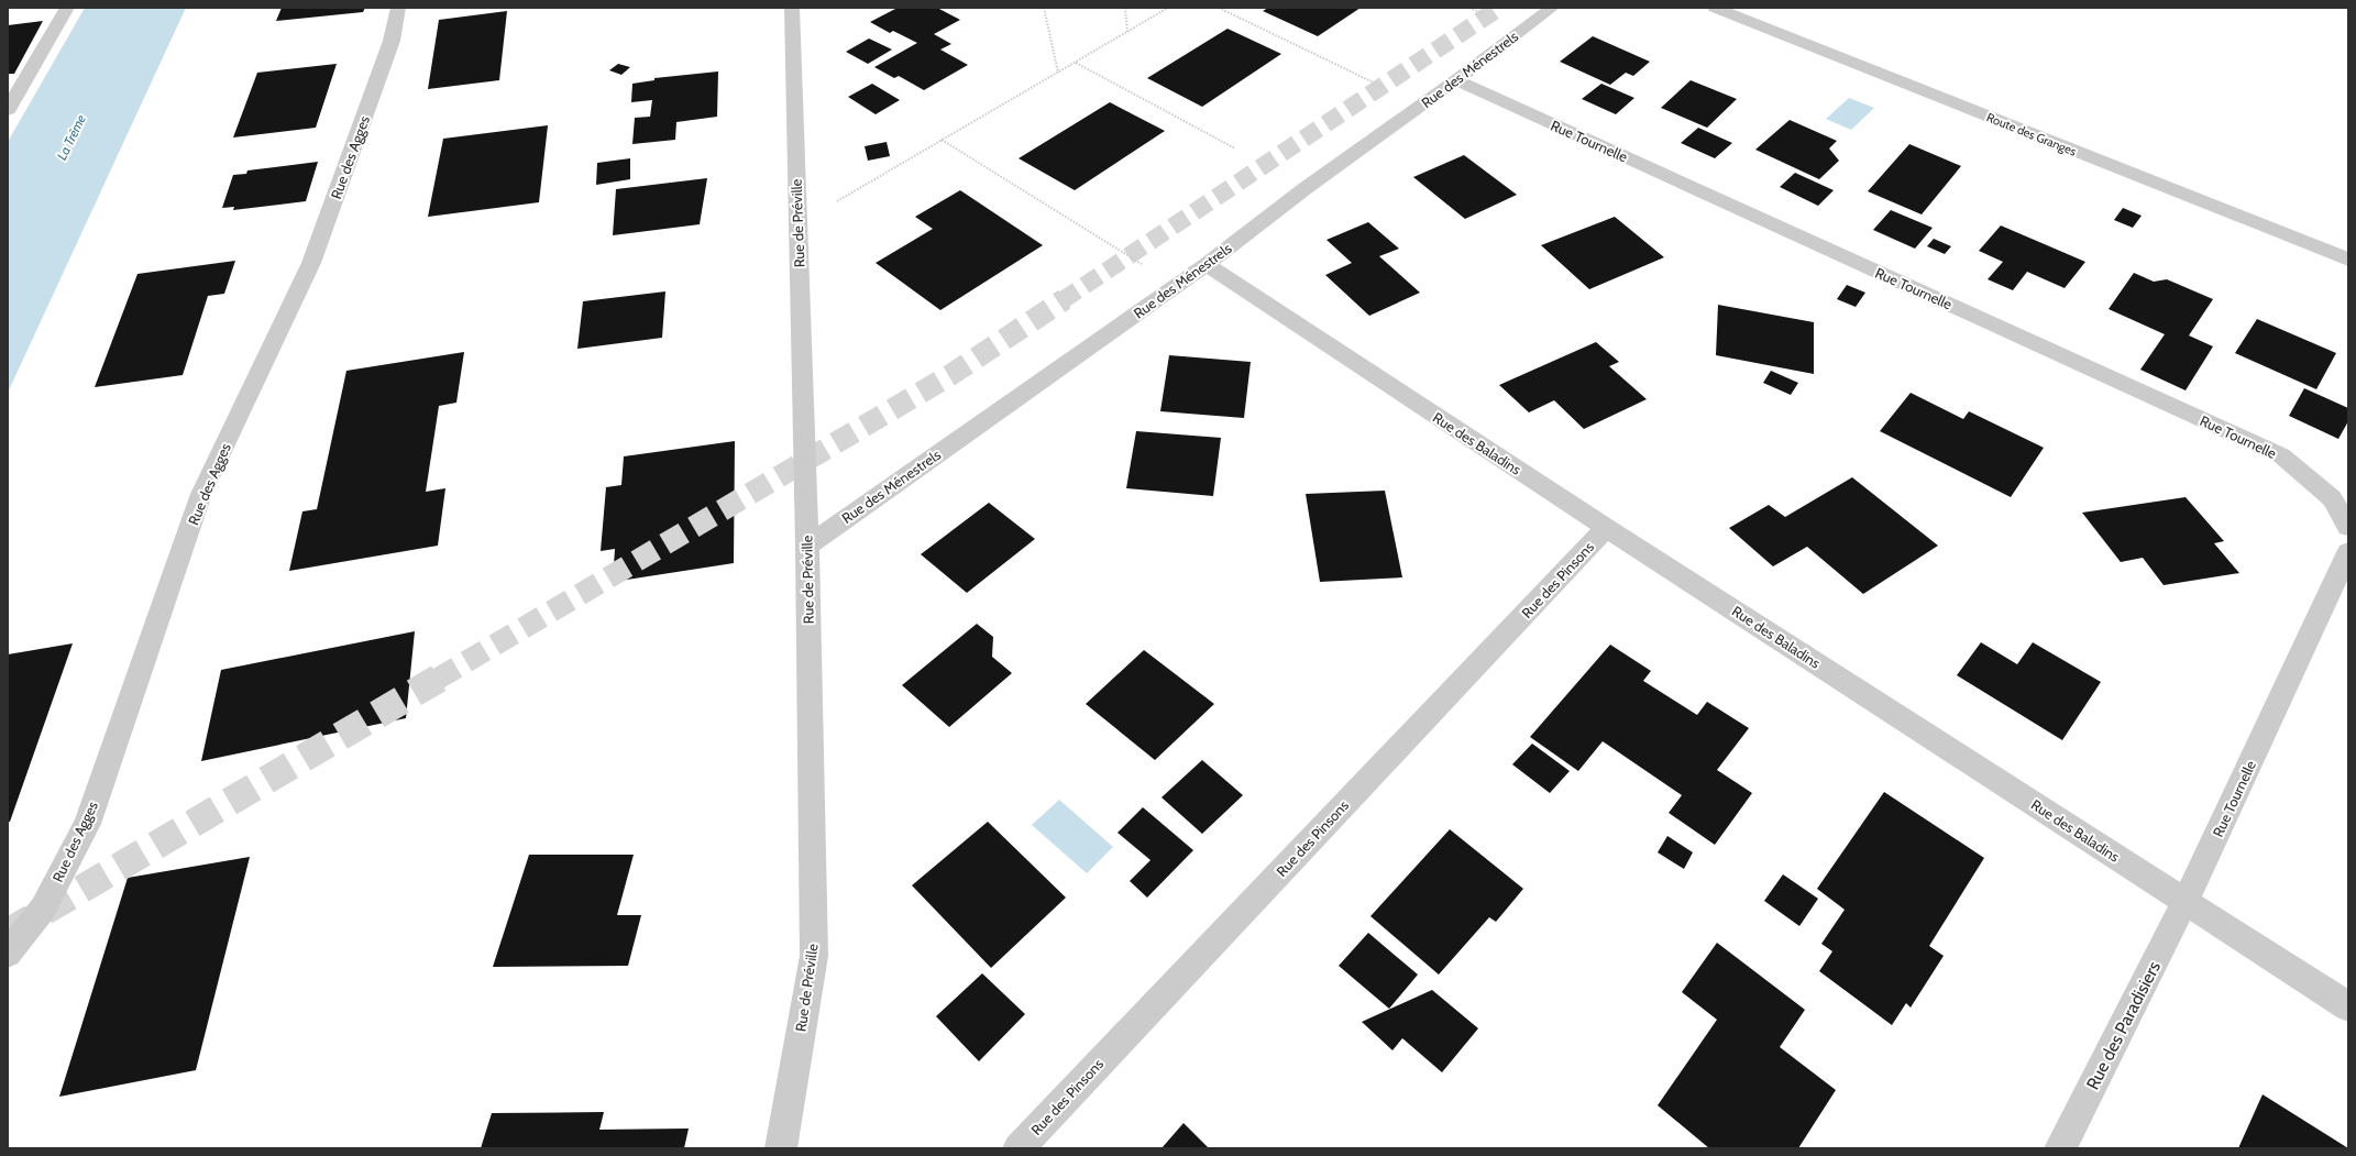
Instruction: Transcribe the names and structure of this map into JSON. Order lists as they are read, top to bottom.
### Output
{
  "streets": {
    "street": [
      "Rue des Ménestrels",
      "Route des Granges",
      "Rue Tournelle",
      "Rue des Agges",
      "Rue de Préville",
      "Rue des Baladins",
      "Rue des Pinsons",
      "Rue des Paradisiers"
    ]
  },
  "crossings": [
    ["Rue des Ménestrels", "Rue Tournelle"],
    ["Rue des Ménestrels", "Rue de Préville"],
    ["Rue des Ménestrels", "Rue des Baladins"],
    ["Rue Tournelle", "Rue des Baladins"],
    ["Rue Tournelle", "Rue des Paradisiers"],
    ["Rue des Baladins", "Rue des Pinsons"],
    ["Rue des Baladins", "Rue des Paradisiers"]
  ],
  "water": ["La Trême"]
}
